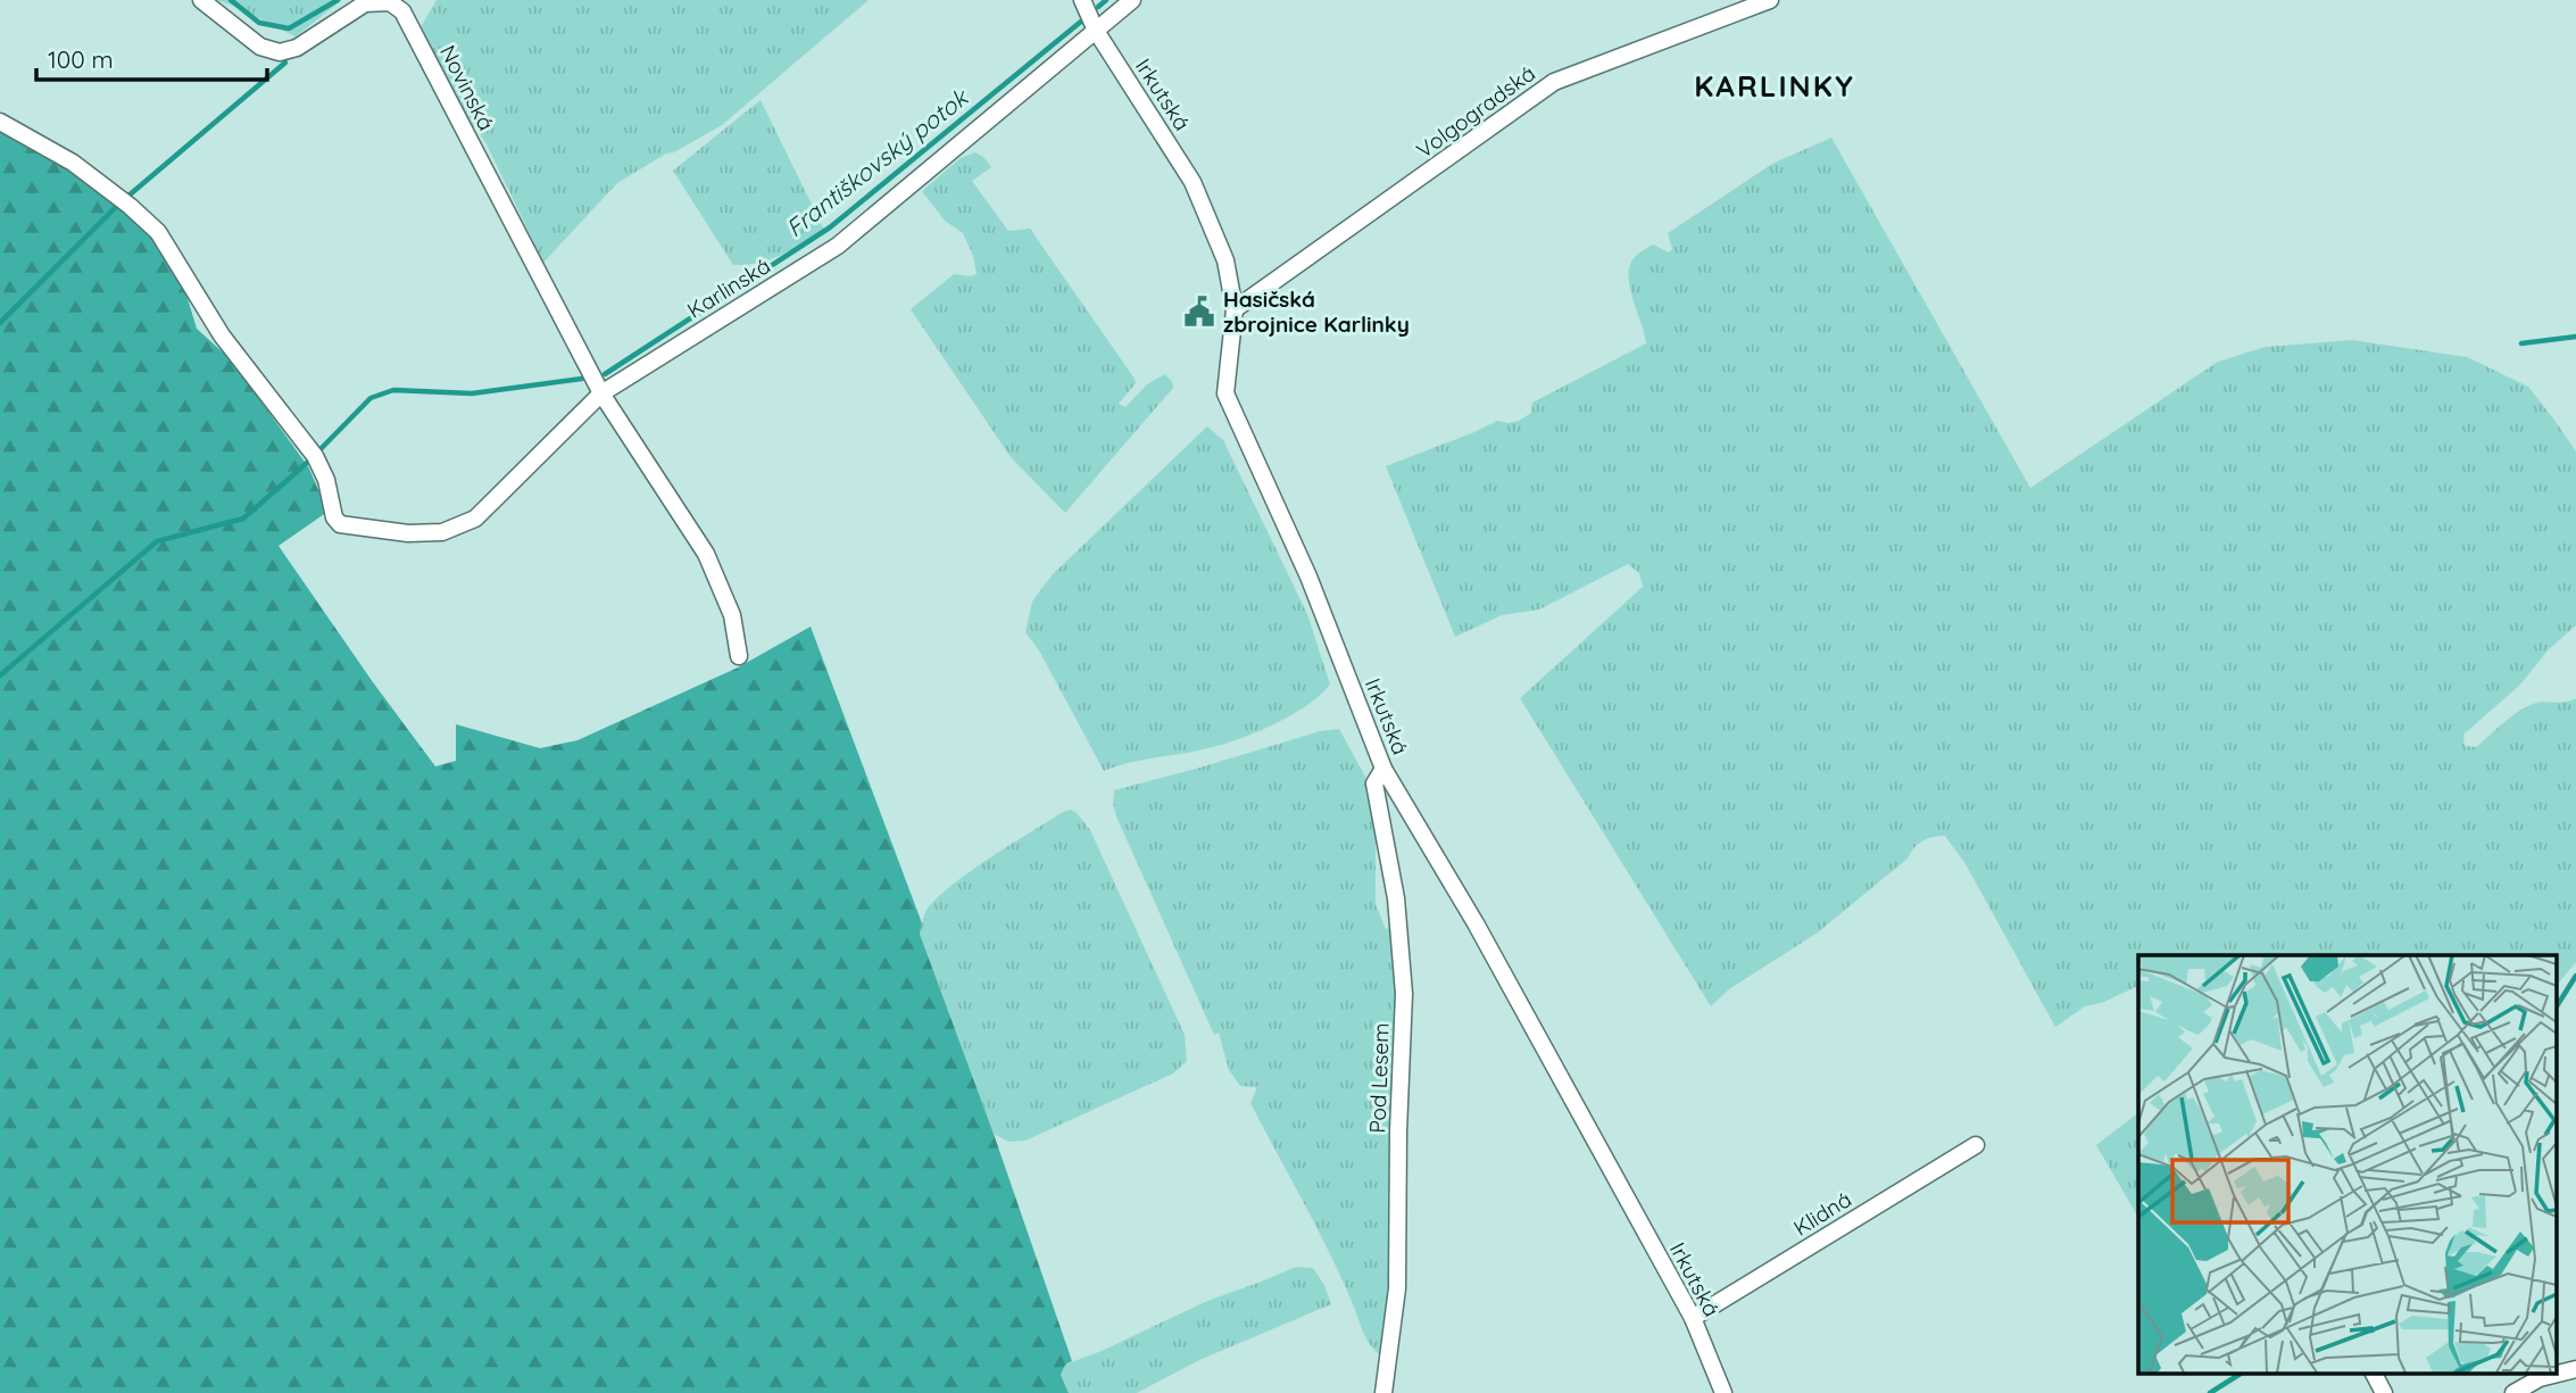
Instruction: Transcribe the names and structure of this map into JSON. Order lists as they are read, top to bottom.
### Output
{
  "streets": {
    "street": [
      "Novinská",
      "Irkutská",
      "Volgogradská",
      "Karlinská",
      "Pod Lesem",
      "Klidná"
    ]
  },
  "crossings": [
    ["Novinská", "Karlinská"],
    ["Irkutská", "Volgogradská"],
    ["Irkutská", "Karlinská"],
    ["Irkutská", "Pod Lesem"],
    ["Irkutská", "Klidná"]
  ],
  "districts": ["KARLINKY"],
  "water": ["Františkovský potok"],
  "places": {
    "public building": ["Hasičská zbrojnice Karlinky"]
  },
  "scale_bar": "100 m"
}
